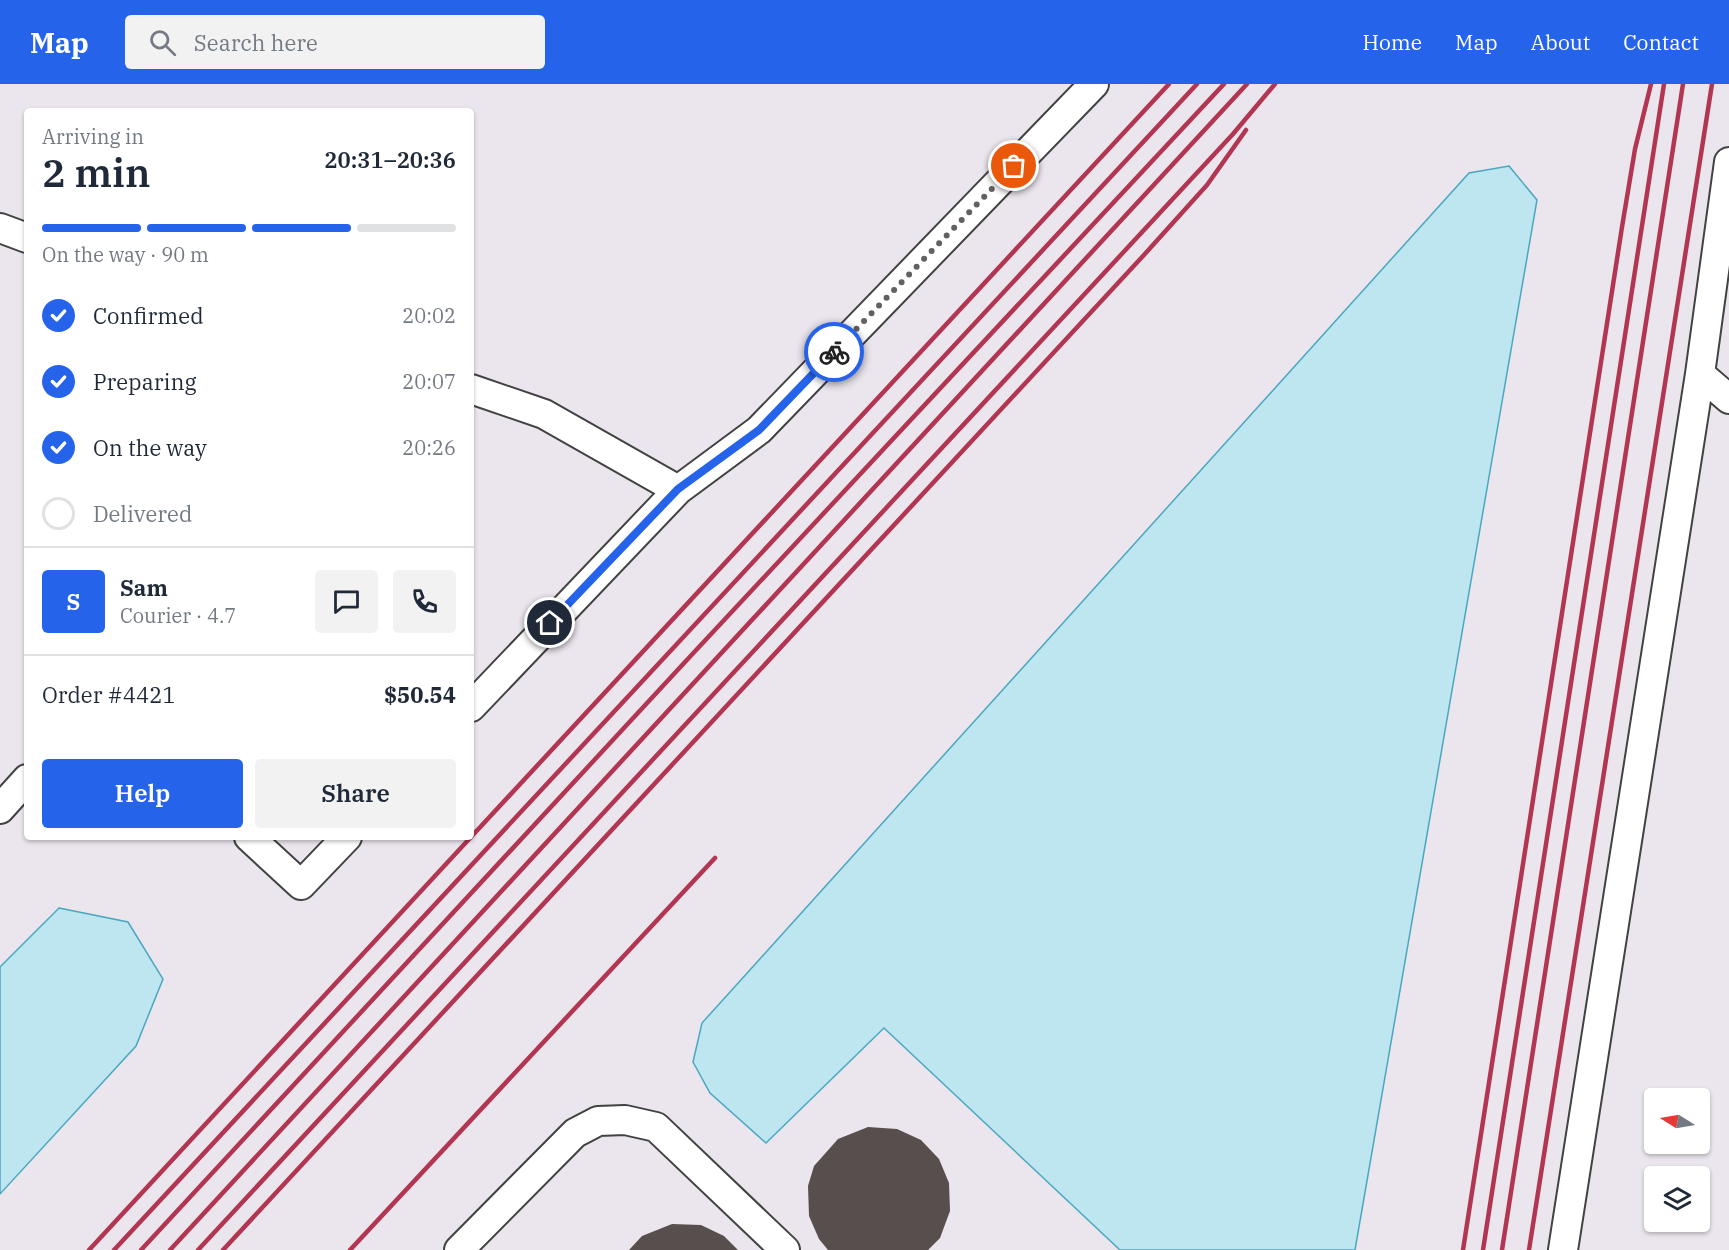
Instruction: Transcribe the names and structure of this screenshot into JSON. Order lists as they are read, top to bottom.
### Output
{
  "north": "left",
  "page": {
    "header": "Map",
    "search": "Search here",
    "nav": [
      "Home",
      "Map",
      "About",
      "Contact"
    ],
    "heading": ["2 min", "Arriving in", "20:31–20:36"],
    "panel": [
      "Sam",
      "Courier · 4.7",
      "Order #4421",
      "$50.54"
    ],
    "bar": "On the way · 90 m",
    "list": [
      ["Confirmed", "20:02"],
      ["Preparing", "20:07"],
      ["On the way", "20:26"],
      "Delivered"
    ],
    "round": "S",
    "buttons": ["Help", "Share"]
  }
}
